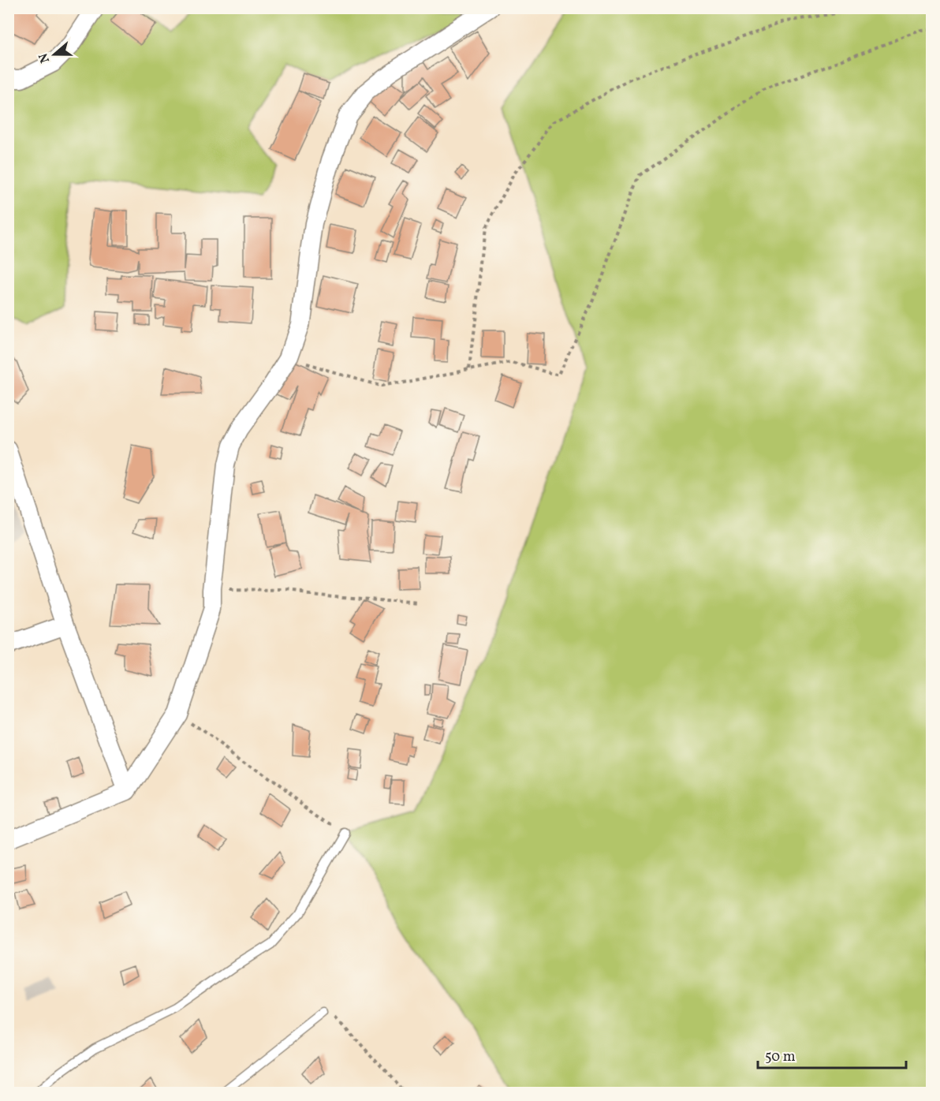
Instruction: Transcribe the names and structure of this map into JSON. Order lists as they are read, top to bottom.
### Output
{
  "scale_bar": "50 m",
  "north": "left"
}
